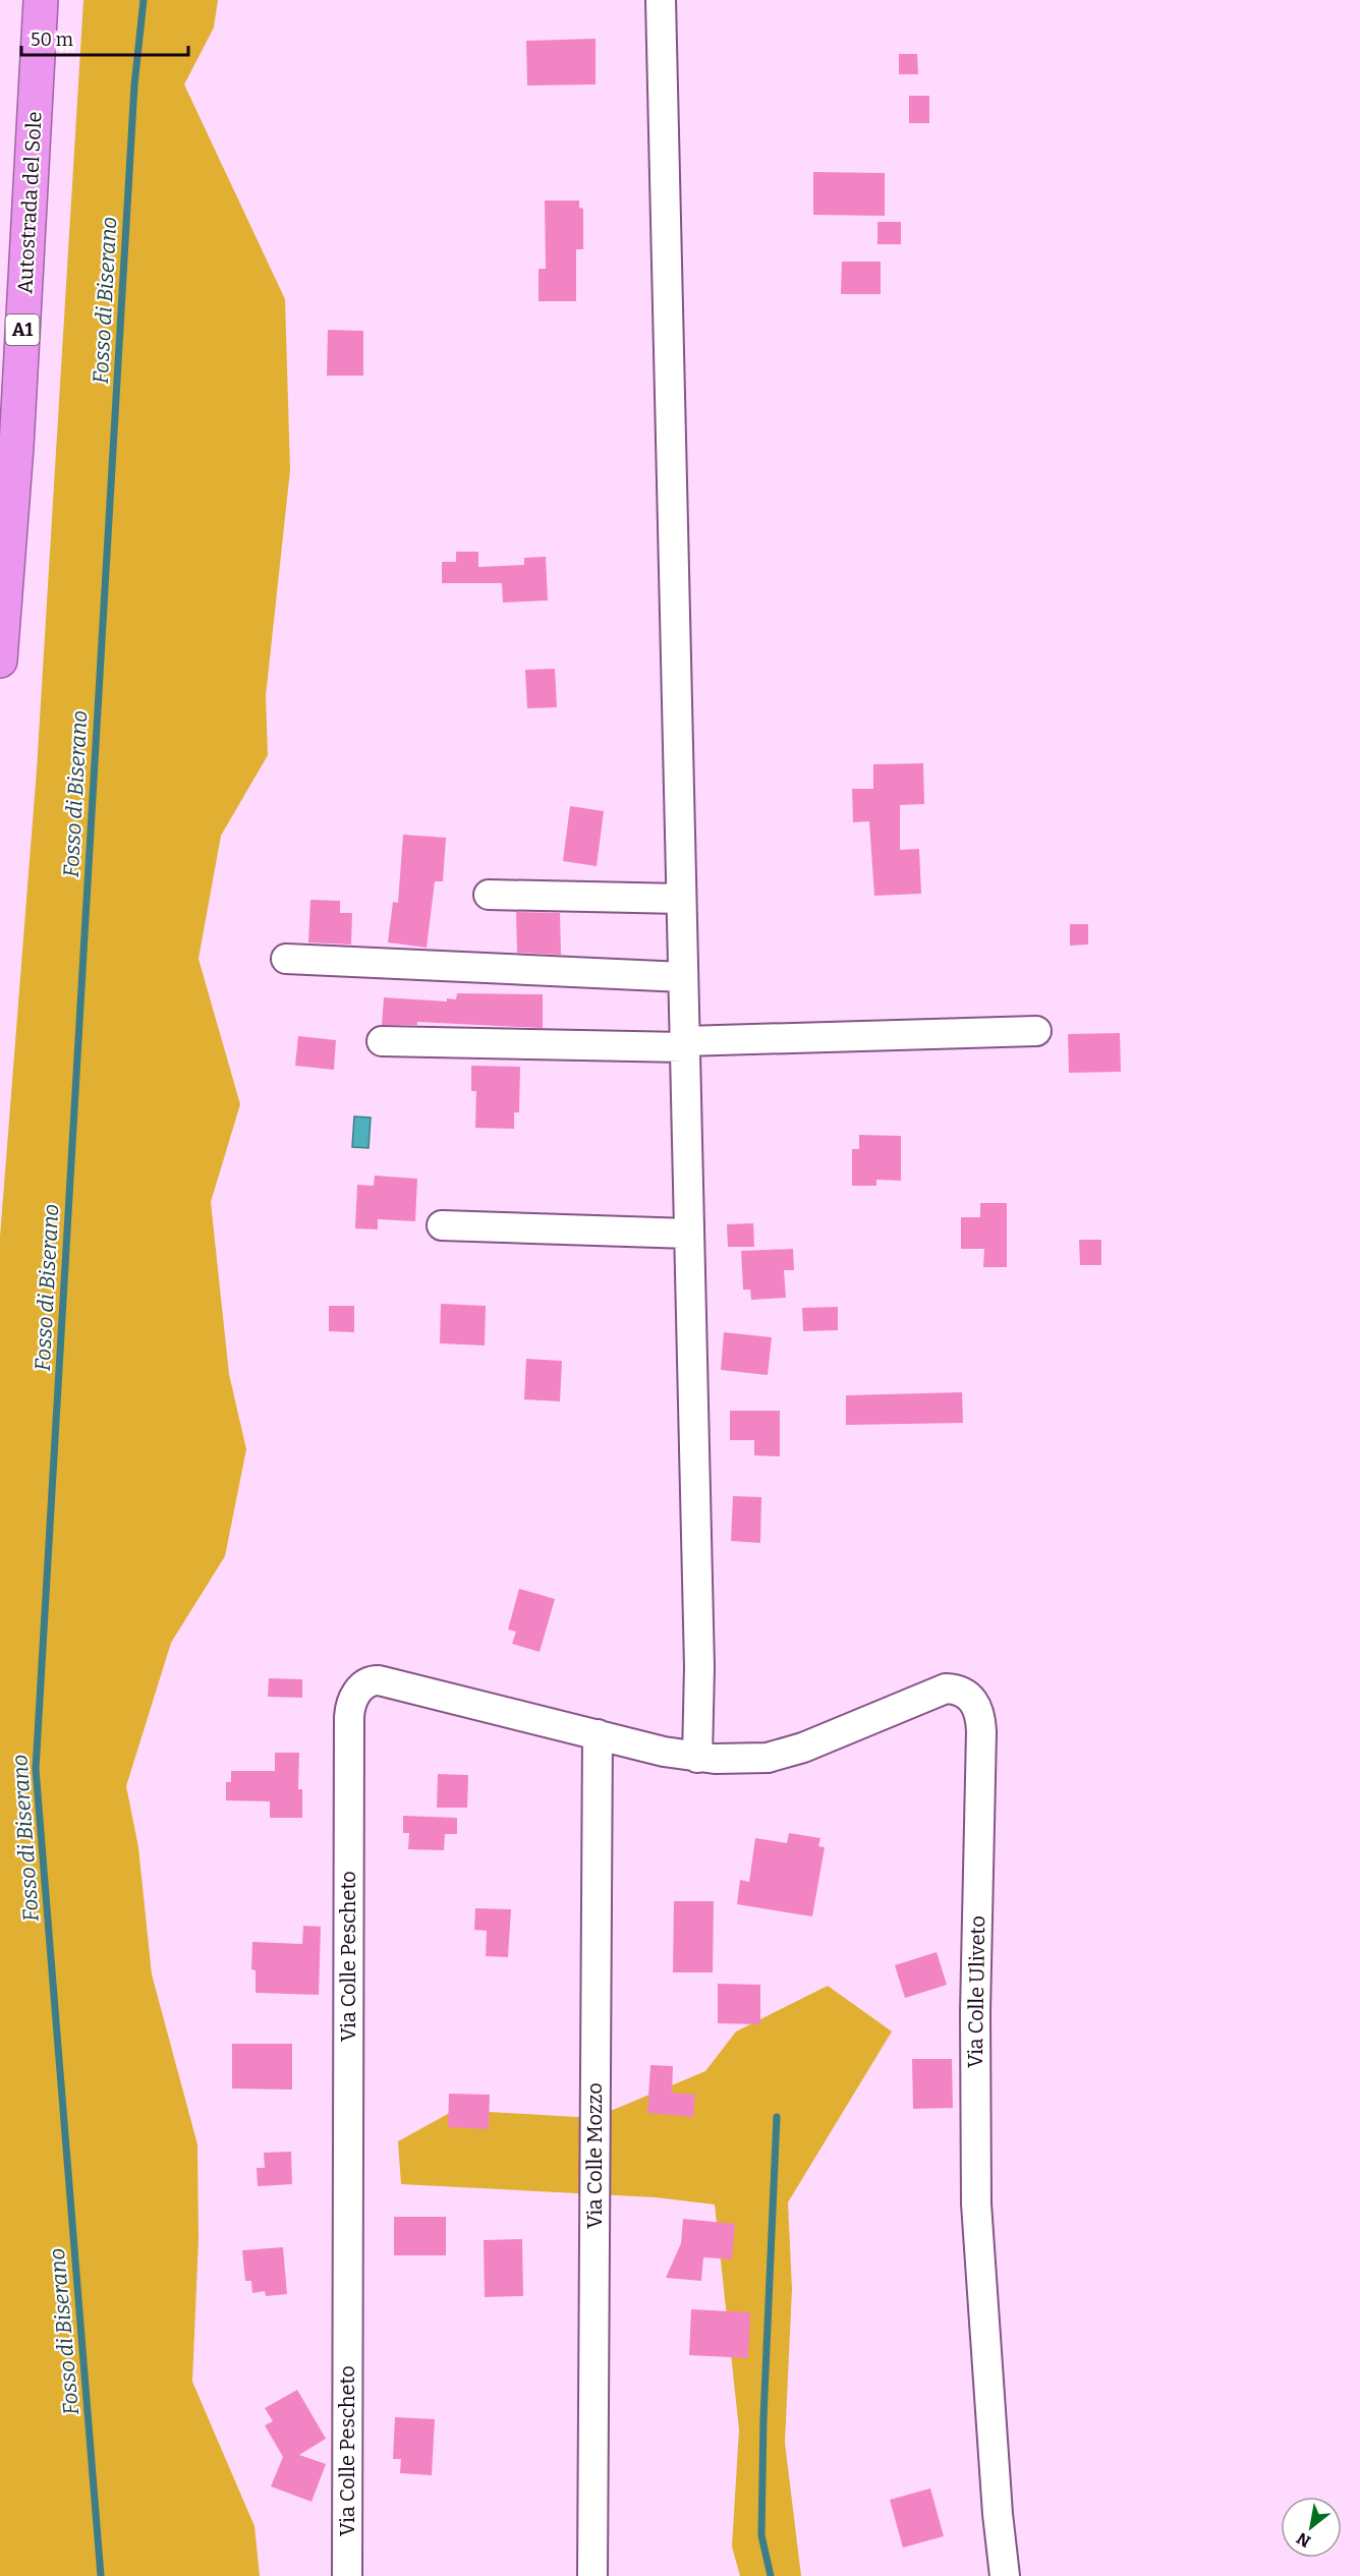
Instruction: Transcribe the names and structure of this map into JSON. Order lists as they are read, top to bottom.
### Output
{
  "streets": {
    "highway": ["Autostrada del Sole", "A1"],
    "street": ["Via Colle Pescheto", "Via Colle Uliveto", "Via Colle Mozzo"]
  },
  "crossings": [
    ["Via Colle Pescheto", "Via Colle Uliveto"],
    ["Via Colle Pescheto", "Via Colle Mozzo"]
  ],
  "water": ["Fosso di Biserano"],
  "scale_bar": "50 m",
  "north": "bottom left"
}
